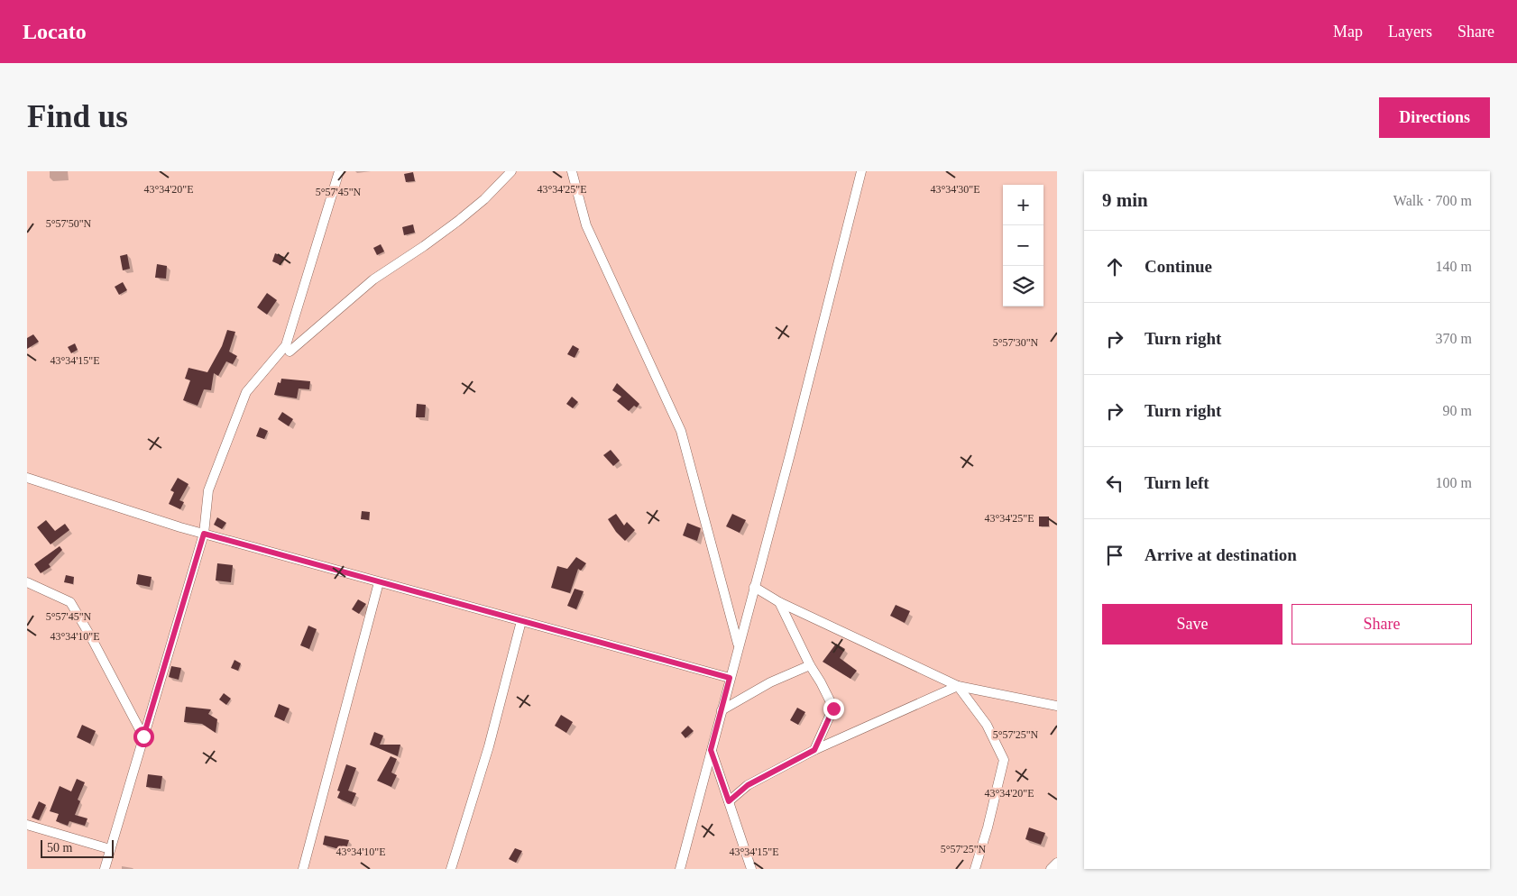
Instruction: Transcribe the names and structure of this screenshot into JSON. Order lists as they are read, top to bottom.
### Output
{
  "scale_bar": "50 m",
  "page": {
    "header": "Locato",
    "nav": ["Map", "Layers", "Share"],
    "buttons": [
      "Directions",
      ["Save", "Share"]
    ],
    "title": "Find us",
    "heading": ["9 min", "Walk · 700 m"],
    "map_buttons": ["+", "−"],
    "list": [
      ["Continue", "140 m"],
      ["Turn right", "370 m"],
      ["Turn right", "90 m"],
      ["Turn left", "100 m"],
      "Arrive at destination"
    ],
    "scale": "50 m"
  },
  "coordinates": [
    "43°34'20\"E",
    "43°34'30\"E",
    "43°34'25\"E",
    "5°57'45\"N",
    "5°57'50\"N",
    "5°57'30\"N",
    "43°34'15\"E",
    "43°34'10\"E",
    "5°57'25\"N"
  ]
}
